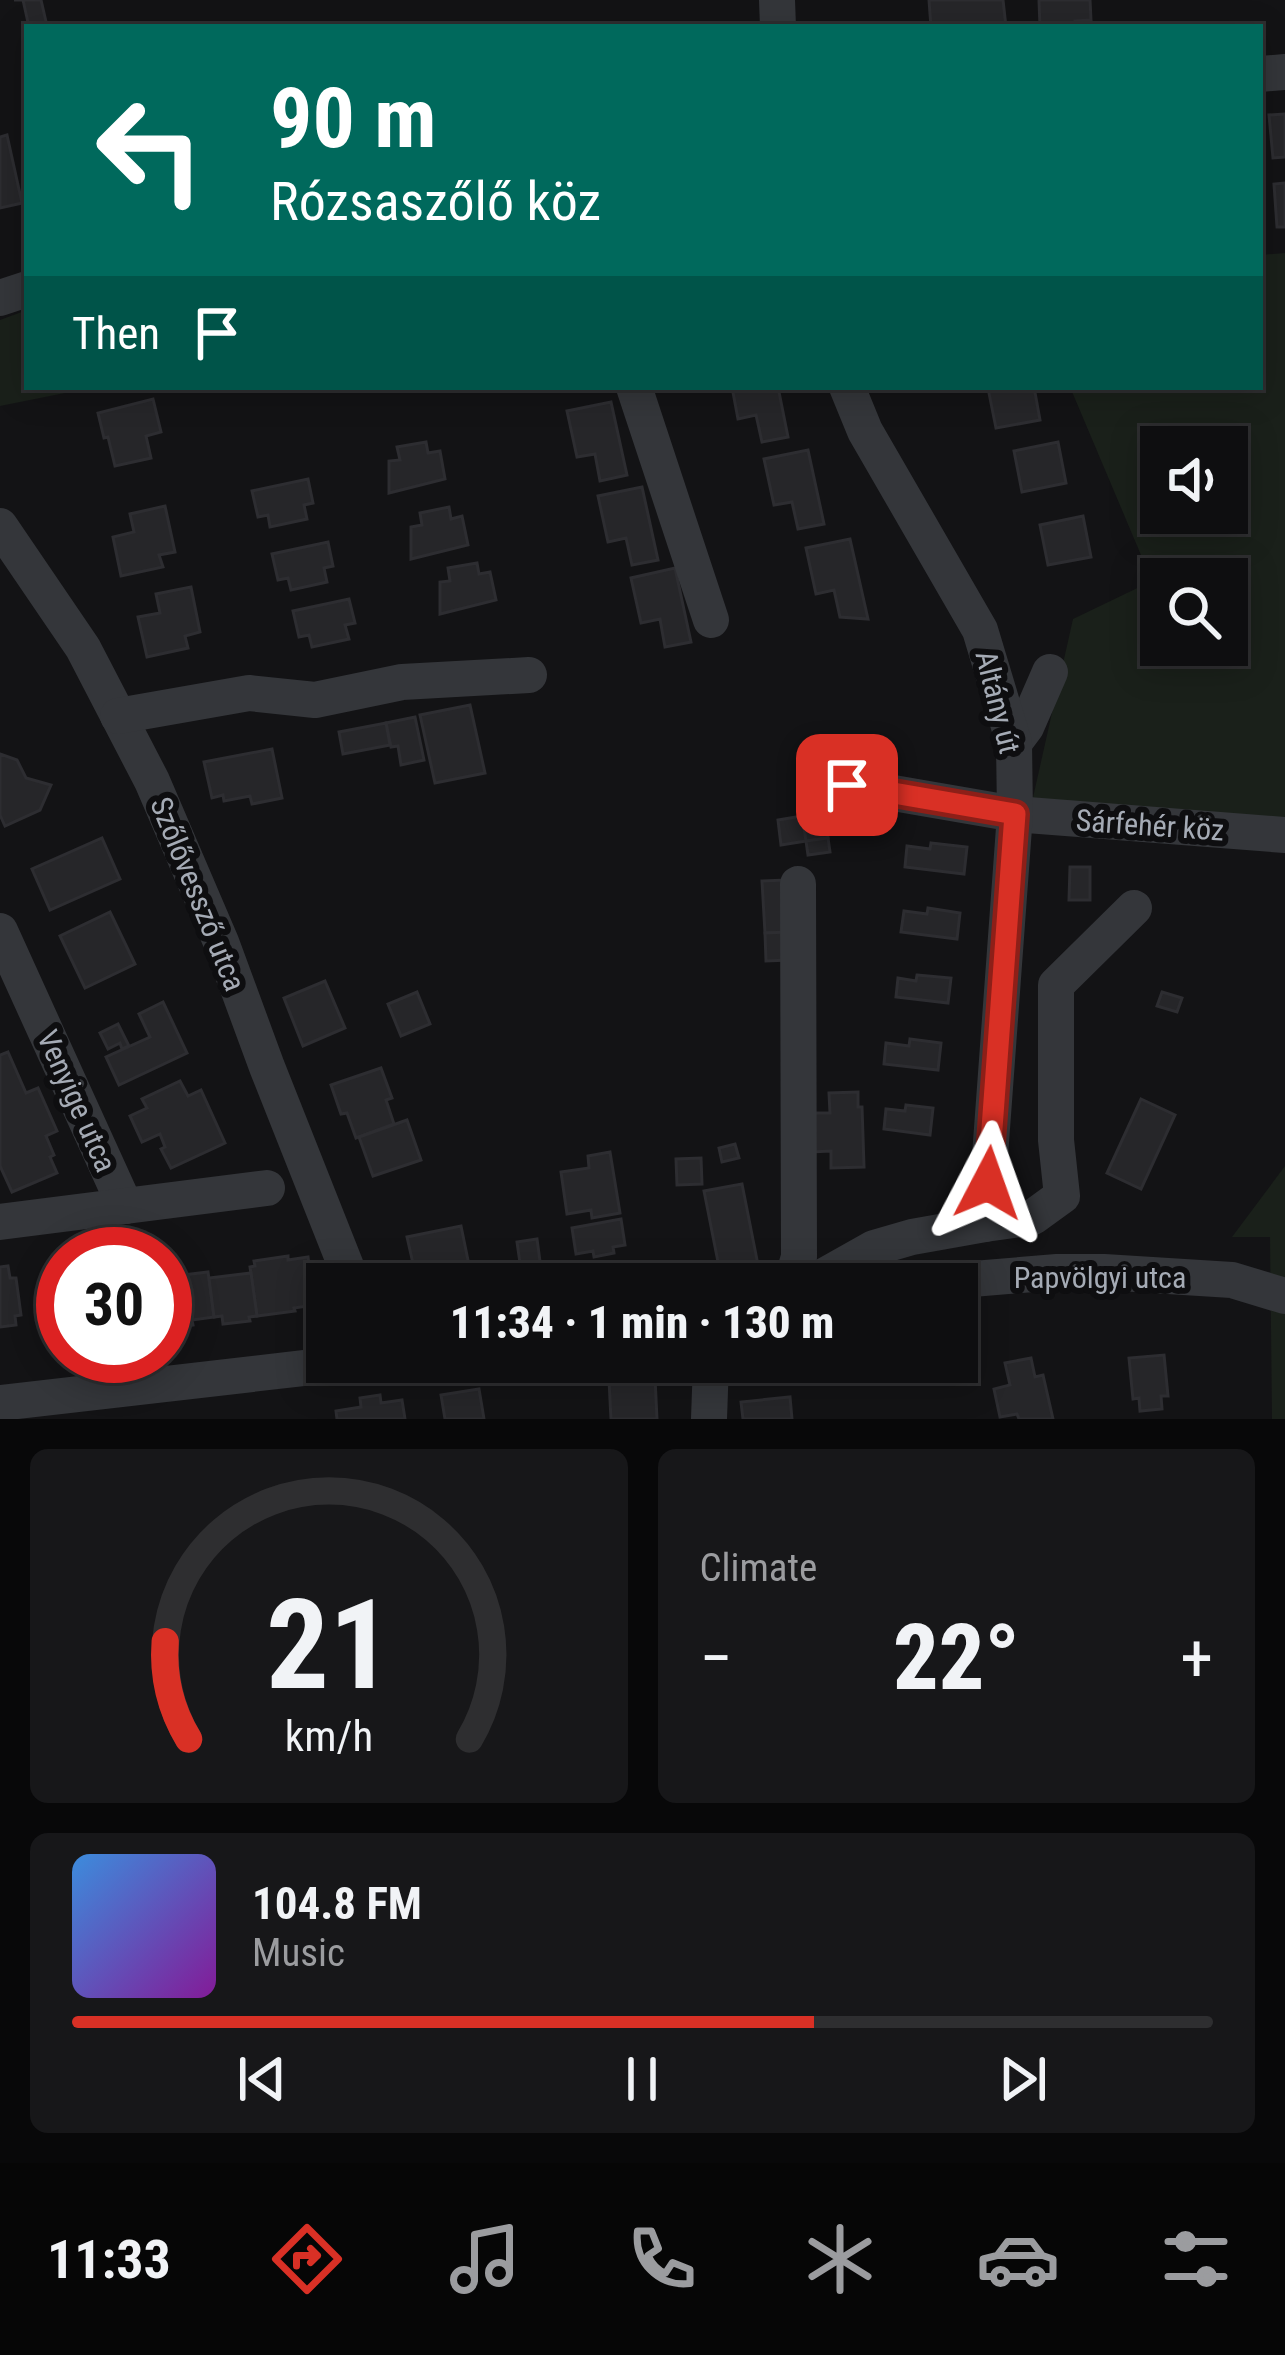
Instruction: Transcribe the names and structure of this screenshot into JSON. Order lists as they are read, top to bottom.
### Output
{
  "streets": {
    "street": [
      "Altány út",
      "Sárfehér köz",
      "Szőlővessző utca",
      "Venyige utca",
      "Papvölgyi utca"
    ]
  },
  "crossings": [
    ["Altány út", "Sárfehér köz"]
  ],
  "page": {
    "turn": ["90 m", "Rózsaszőlő köz"],
    "then": "Then",
    "limit": "30",
    "trip": "11:34 · 1 min · 130 m",
    "tile": "Climate",
    "heat": ["−", "22°", "+"],
    "song": ["104.8 FM", "Music"],
    "tabs": "11:33",
    "gauge": ["21", "km/h"]
  }
}
